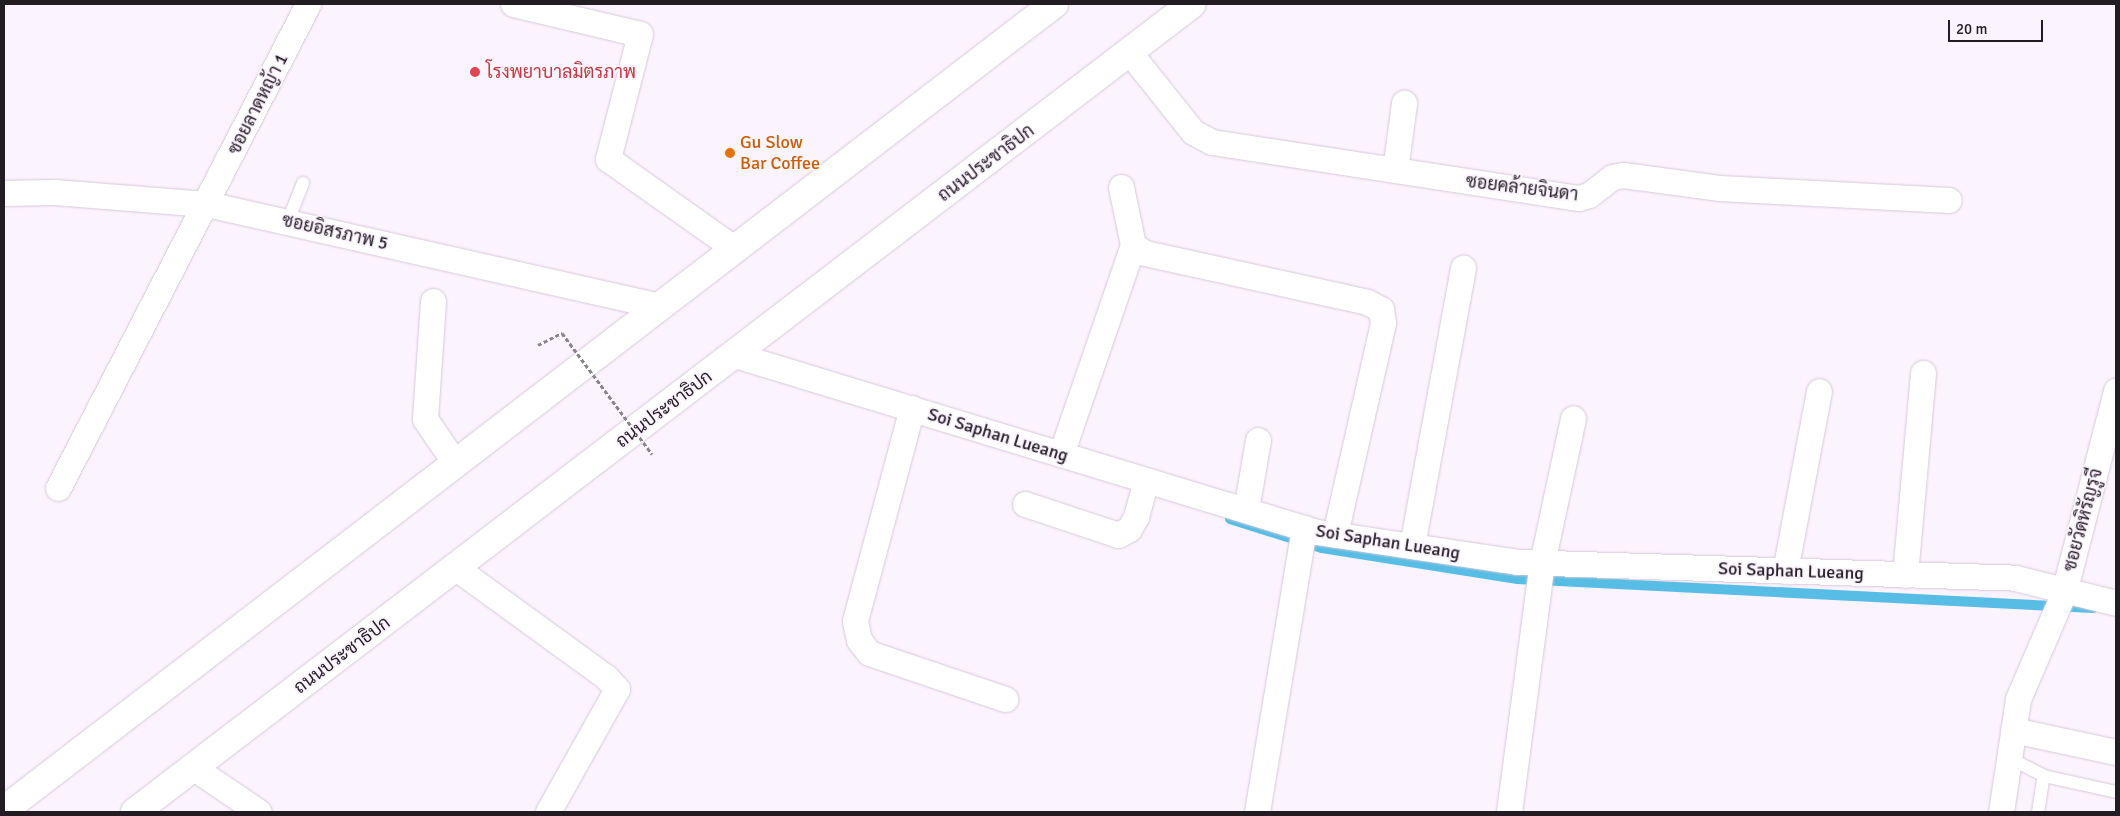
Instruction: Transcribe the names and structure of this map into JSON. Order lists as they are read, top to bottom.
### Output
{
  "streets": {
    "main road": ["ถนนประชาธิปก"],
    "street": [
      "ซอยลาดหญ้า 1",
      "ซอยคล้ายจินดา",
      "ซอยอิสรภาพ 5",
      "Soi Saphan Lueang",
      "ซอยวัดหิรัญรูจี"
    ]
  },
  "crossings": [
    ["ซอยลาดหญ้า 1", "ซอยอิสรภาพ 5"],
    ["ถนนประชาธิปก", "ซอยคล้ายจินดา"],
    ["ถนนประชาธิปก", "Soi Saphan Lueang"],
    ["Soi Saphan Lueang", "ซอยวัดหิรัญรูจี"]
  ],
  "places": ["โรงพยาบาลมิตรภาพ", "Gu Slow Bar Coffee"],
  "scale_bar": "20 m"
}
